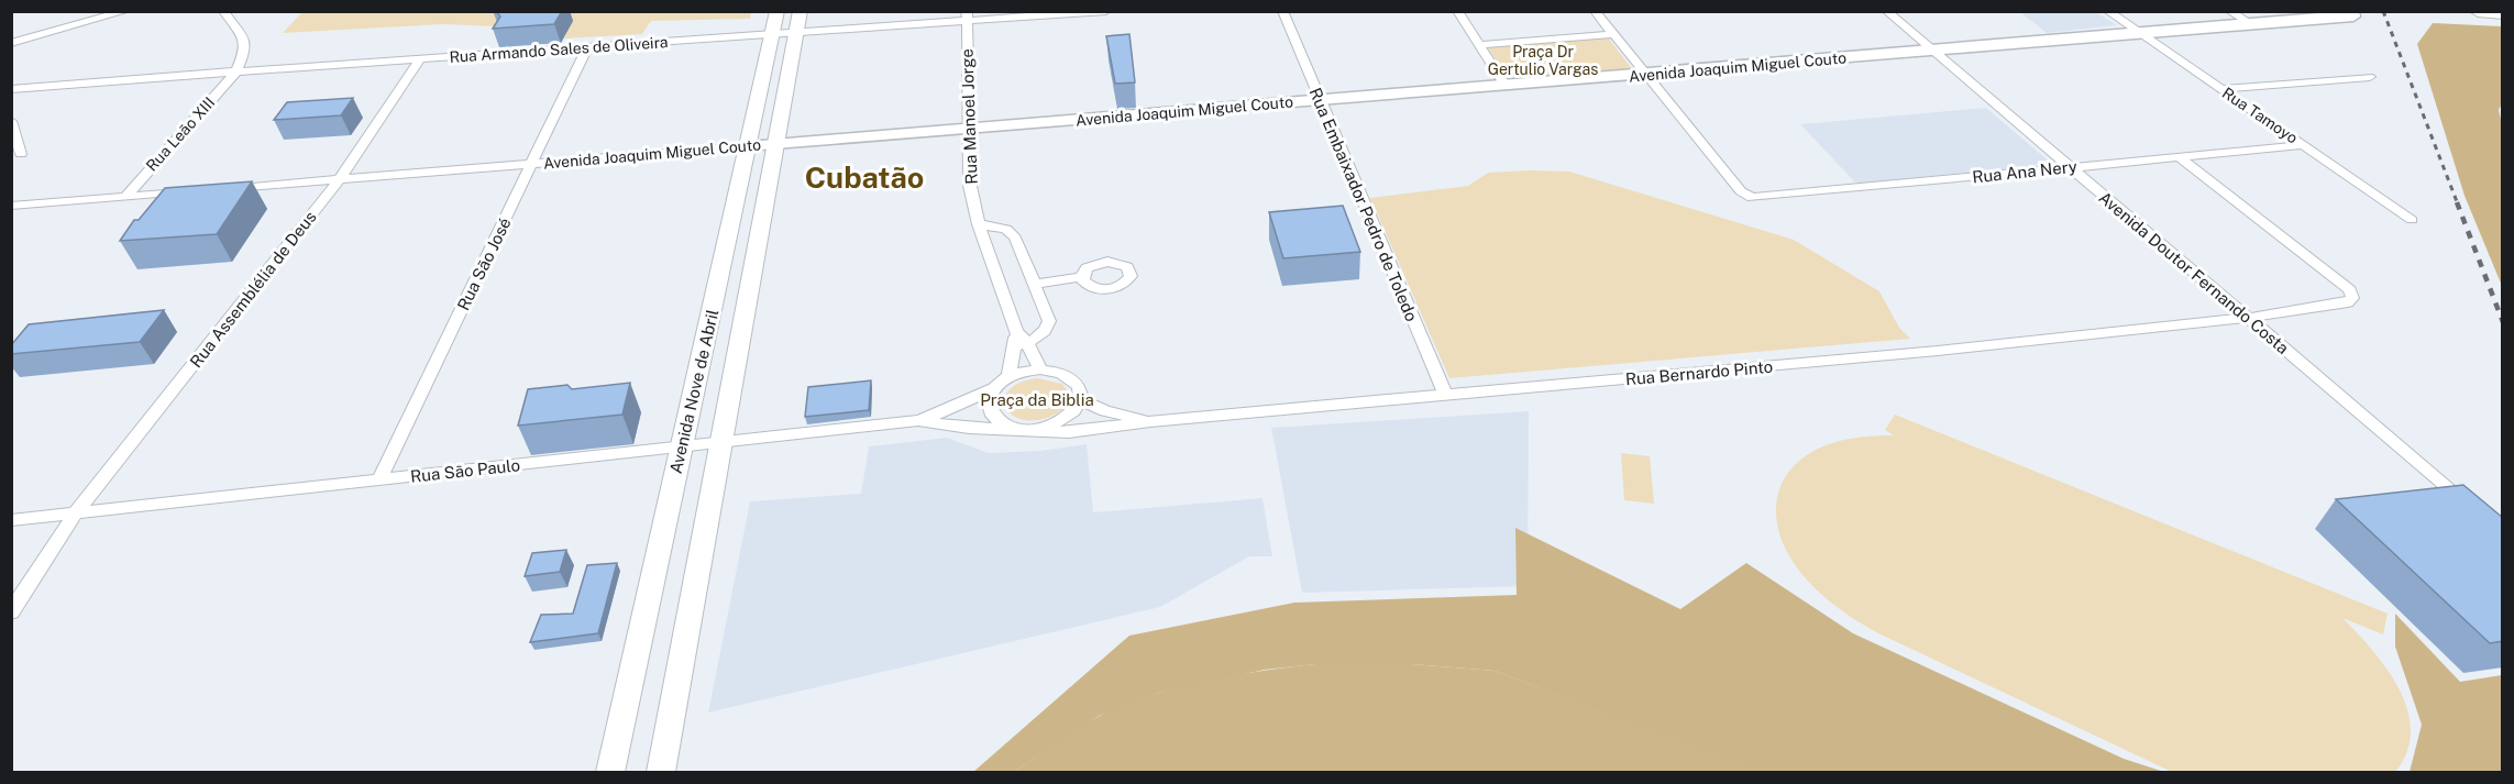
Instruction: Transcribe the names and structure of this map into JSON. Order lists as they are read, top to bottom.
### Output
{
  "streets": {
    "main road": ["Avenida Nove de Abril"],
    "street": [
      "Rua Armando Sales de Oliveira",
      "Avenida Joaquim Miguel Couto",
      "Rua Tamoyo",
      "Rua Manoel Jorge",
      "Rua Leão XIII",
      "Rua Ana Nery",
      "Rua Embaixador Pedro de Toledo",
      "Rua São José",
      "Avenida Doutor Fernando Costa",
      "Rua Assemblélia de Deus",
      "Rua Bernardo Pinto",
      "Rua São Paulo"
    ]
  },
  "crossings": [
    ["Rua Armando Sales de Oliveira", "Rua Manoel Jorge"],
    ["Rua Armando Sales de Oliveira", "Rua Leão XIII"],
    ["Rua Armando Sales de Oliveira", "Rua São José"],
    ["Rua Armando Sales de Oliveira", "Rua Assemblélia de Deus"],
    ["Rua Armando Sales de Oliveira", "Avenida Nove de Abril"],
    ["Avenida Joaquim Miguel Couto", "Rua Tamoyo"],
    ["Avenida Joaquim Miguel Couto", "Rua Manoel Jorge"],
    ["Avenida Joaquim Miguel Couto", "Rua Ana Nery"],
    ["Avenida Joaquim Miguel Couto", "Rua Embaixador Pedro de Toledo"],
    ["Avenida Joaquim Miguel Couto", "Rua São José"],
    ["Avenida Joaquim Miguel Couto", "Avenida Doutor Fernando Costa"],
    ["Avenida Joaquim Miguel Couto", "Rua Assemblélia de Deus"],
    ["Avenida Joaquim Miguel Couto", "Avenida Nove de Abril"],
    ["Rua Tamoyo", "Rua Ana Nery"],
    ["Rua Manoel Jorge", "Rua Bernardo Pinto"],
    ["Rua Manoel Jorge", "Rua São Paulo"],
    ["Rua Ana Nery", "Avenida Doutor Fernando Costa"],
    ["Rua Ana Nery", "Rua Bernardo Pinto"],
    ["Rua Embaixador Pedro de Toledo", "Rua Bernardo Pinto"],
    ["Rua São José", "Rua São Paulo"],
    ["Avenida Doutor Fernando Costa", "Rua Bernardo Pinto"],
    ["Rua Assemblélia de Deus", "Rua São Paulo"],
    ["Rua Bernardo Pinto", "Rua São Paulo"],
    ["Avenida Nove de Abril", "Rua São Paulo"]
  ],
  "districts": ["Cubatão"],
  "parks": ["Praça Dr Gertulio Vargas", "Praça da Biblia"]
}
